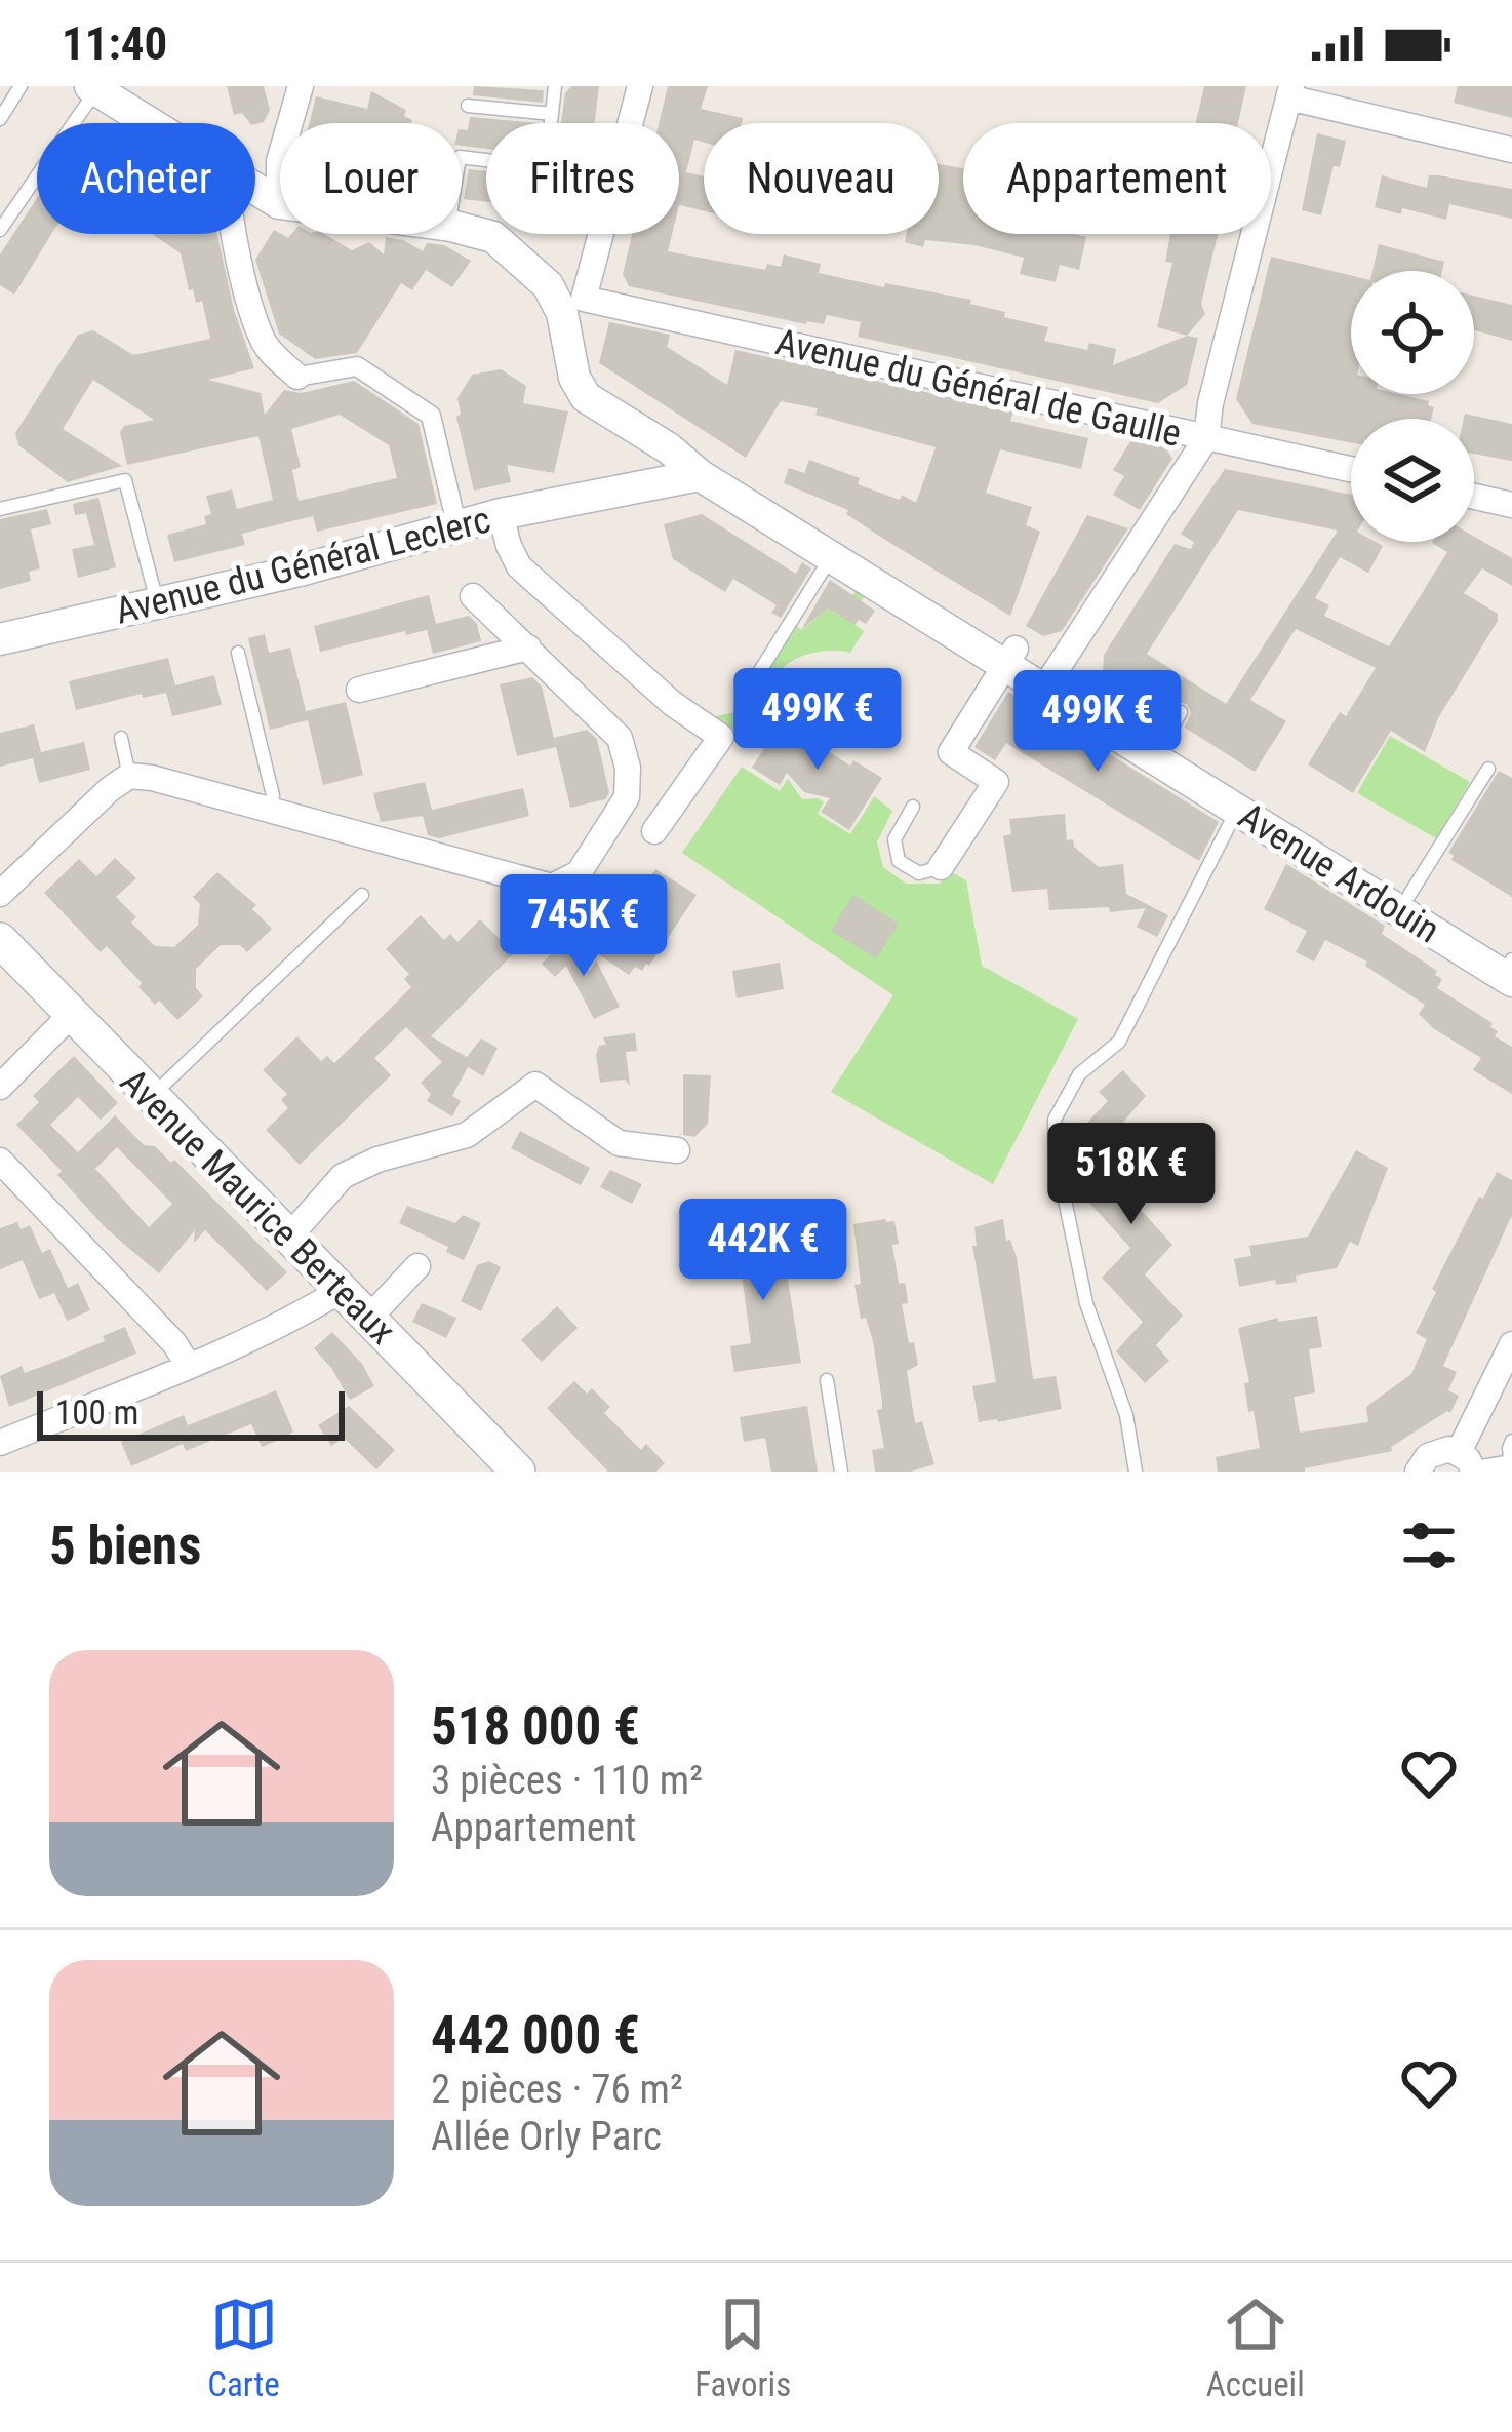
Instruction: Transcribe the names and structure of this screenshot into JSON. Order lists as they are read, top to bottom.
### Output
{
  "streets": {
    "main road": ["Avenue Maurice Berteaux"],
    "street": ["Avenue du Général de Gaulle", "Avenue du Général Leclerc", "Avenue Ardouin"]
  },
  "crossings": [
    ["Avenue du Général de Gaulle", "Avenue Ardouin"],
    ["Avenue du Général Leclerc", "Avenue Ardouin"]
  ],
  "scale_bar": "100 m",
  "page": {
    "status": "11:40",
    "chip": [
      "Acheter",
      "Louer",
      "Filtres",
      "Nouveau",
      "Appartement"
    ],
    "price": [
      "499K €",
      "499K €",
      "745K €",
      "518K €",
      "442K €"
    ],
    "scale": "100 m",
    "heading": "5 biens",
    "list": [
      {
        "name": "518 000 €",
        "note": "3 pièces · 110 m² · Appartement"
      },
      {
        "name": "442 000 €",
        "note": "2 pièces · 76 m² · Allée Orly Parc"
      }
    ],
    "tabs": ["Carte", "Favoris", "Accueil"]
  }
}
